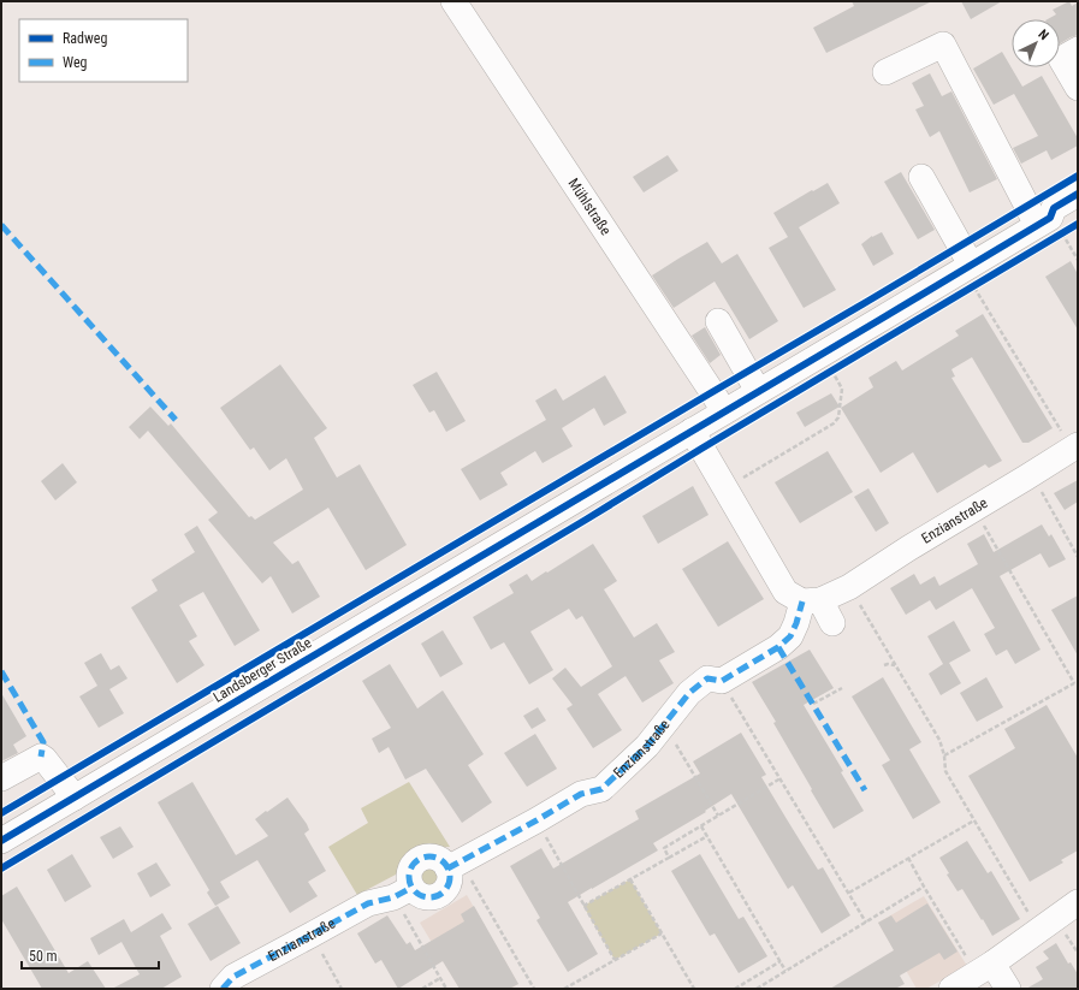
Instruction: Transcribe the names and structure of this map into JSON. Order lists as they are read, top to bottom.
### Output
{
  "streets": {
    "street": ["Mühlstraße", "Enzianstraße", "Landsberger Straße"]
  },
  "crossings": [
    ["Mühlstraße", "Landsberger Straße"]
  ],
  "legend": ["Radweg", "Weg"],
  "scale_bar": "50 m",
  "north": "top right"
}
